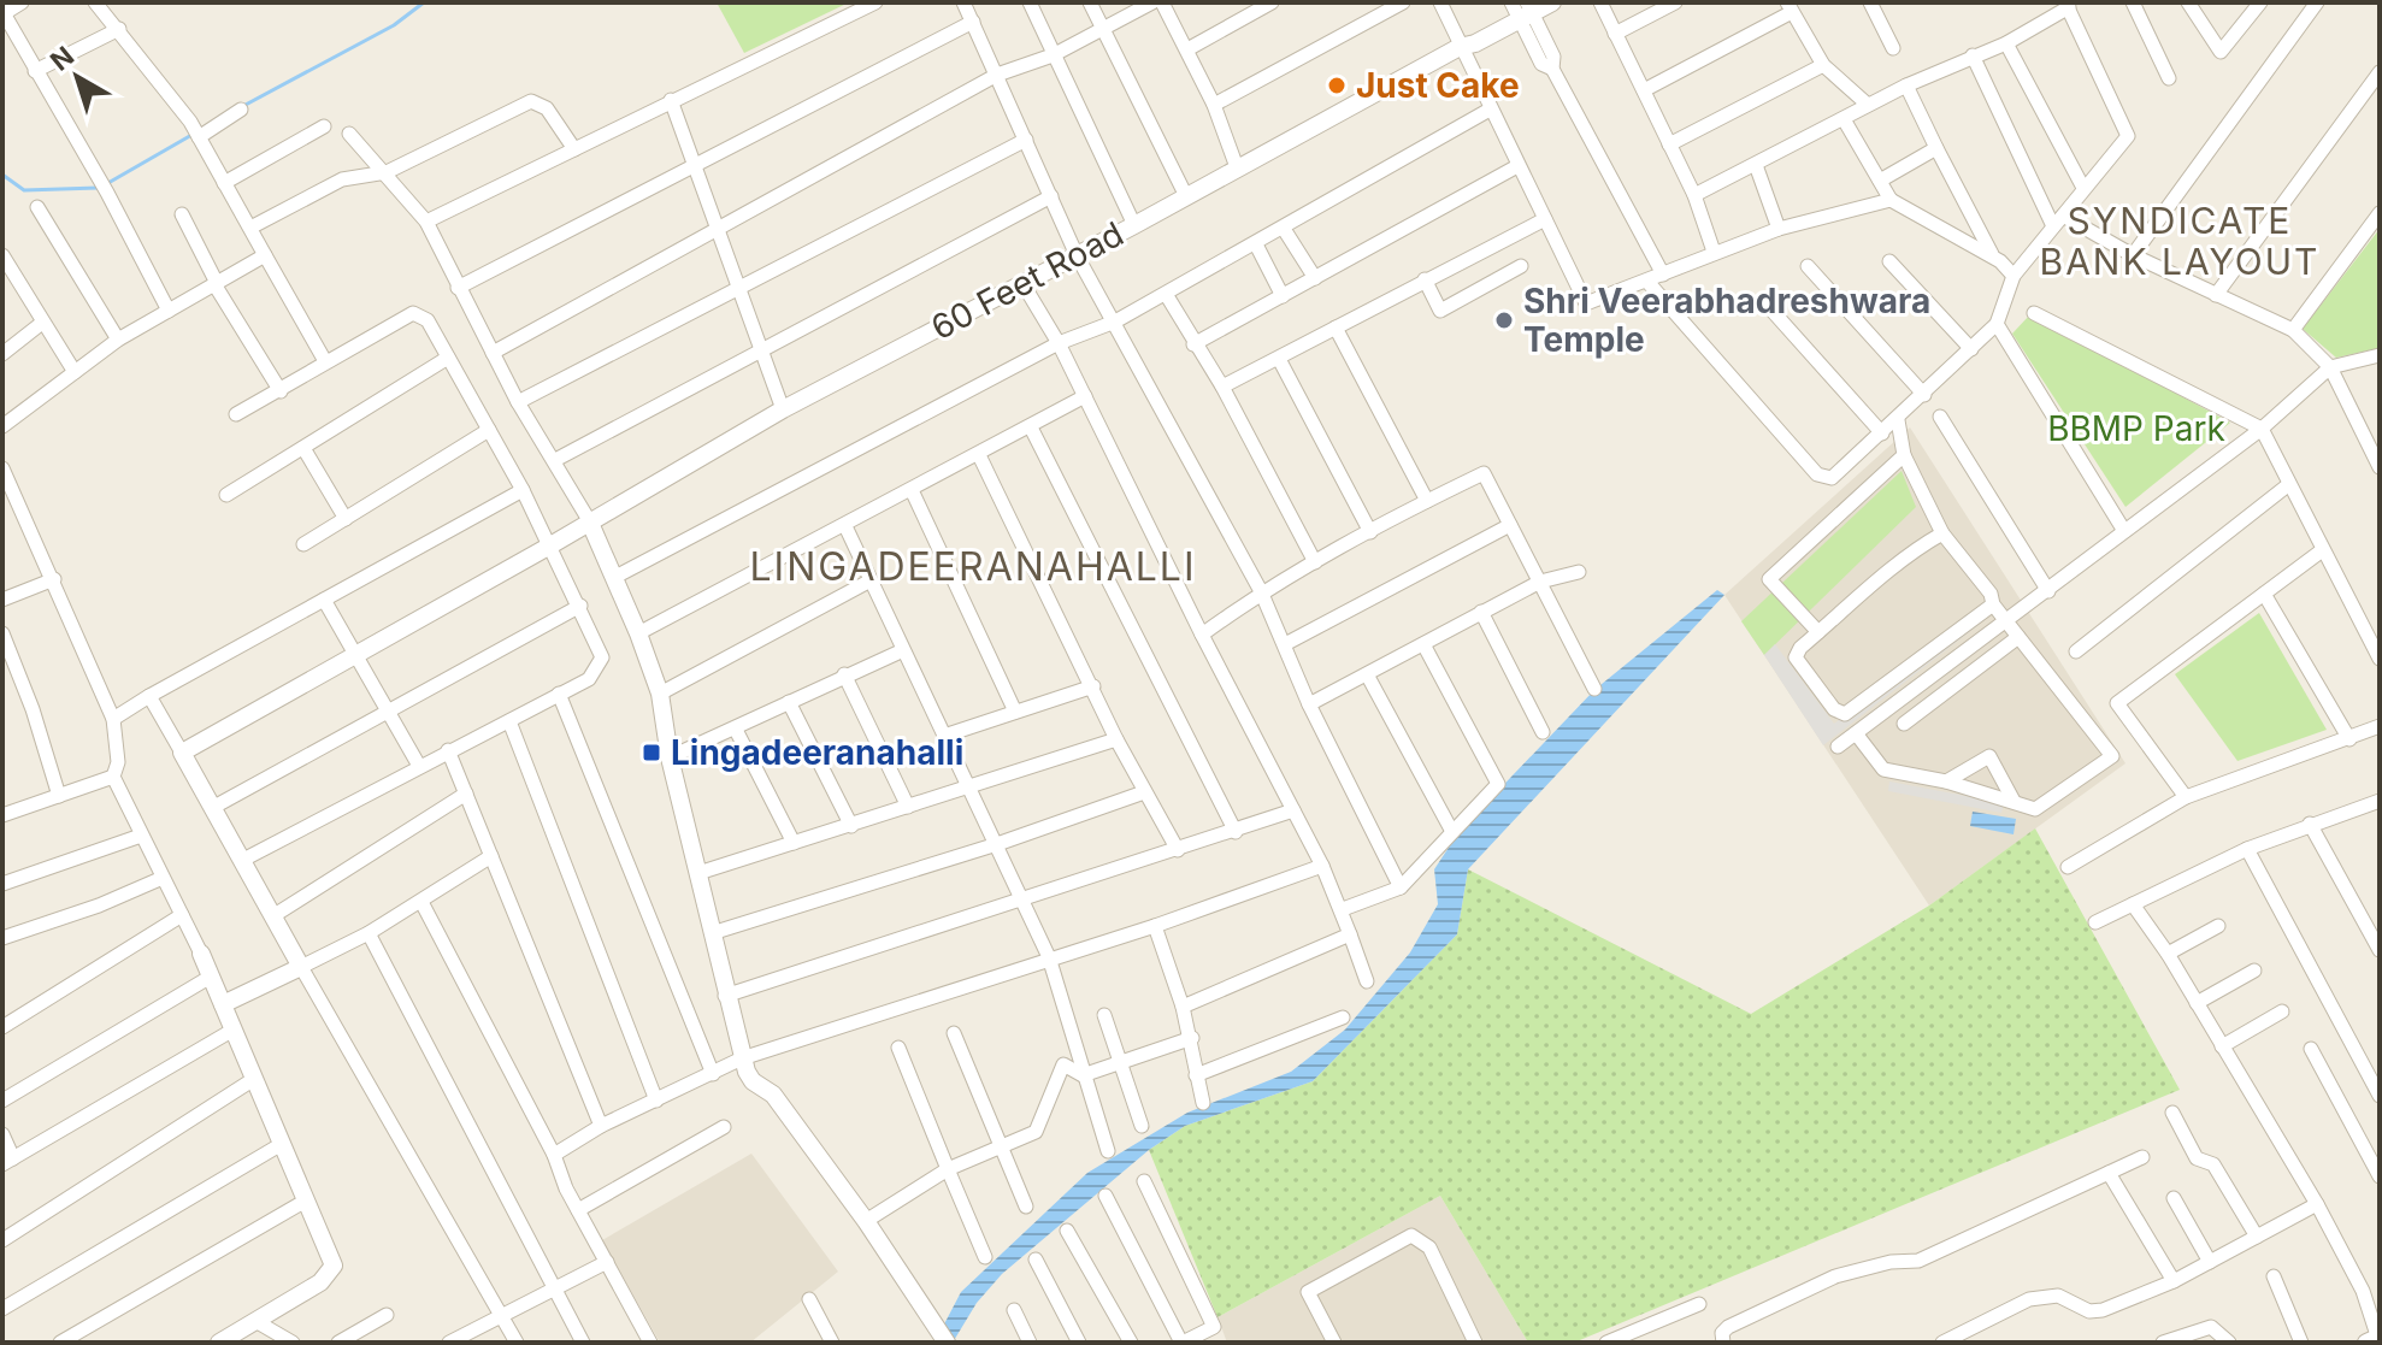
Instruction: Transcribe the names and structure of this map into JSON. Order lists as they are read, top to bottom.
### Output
{
  "streets": {
    "street": ["60 Feet Road"]
  },
  "districts": ["SYNDICATE BANK LAYOUT", "LINGADEERANAHALLI"],
  "parks": ["BBMP Park"],
  "places": {
    "other": ["Just Cake", "Shri Veerabhadreshwara Temple"],
    "transit": ["Lingadeeranahalli"]
  },
  "north": "top left"
}
